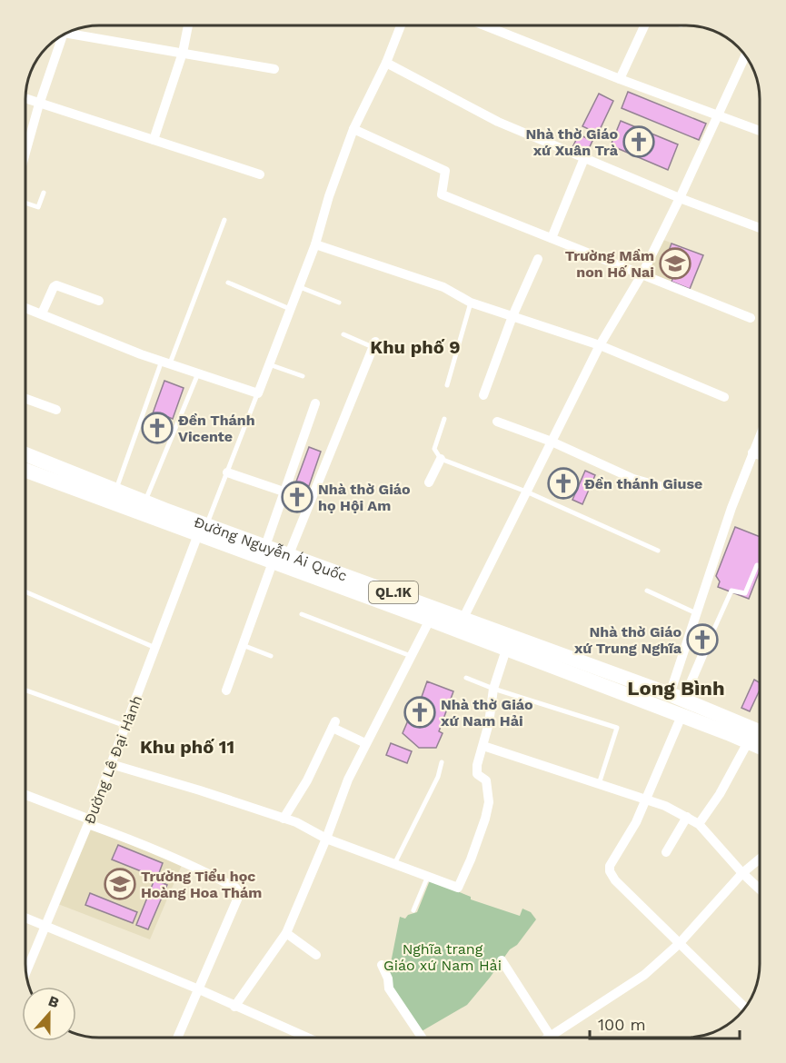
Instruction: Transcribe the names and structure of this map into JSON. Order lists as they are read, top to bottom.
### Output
{
  "streets": {
    "main road": ["Đường Nguyễn Ái Quốc", "QL.1K"],
    "street": ["Đường Lê Đại Hành"]
  },
  "crossings": [
    ["Đường Nguyễn Ái Quốc", "Đường Lê Đại Hành"]
  ],
  "districts": ["Khu phố 9", "Long Bình", "Khu phố 11"],
  "parks": ["Nghĩa trang Giáo xứ Nam Hải"],
  "places": {
    "church": [
      "Nhà thờ Giáo xứ Xuân Trà",
      "Đền Thánh Vicente",
      "Đền thánh Giuse",
      "Nhà thờ Giáo họ Hội Am",
      "Nhà thờ Giáo xứ Trung Nghĩa",
      "Nhà thờ Giáo xứ Nam Hải"
    ],
    "school or university": ["Trường Mầm non Hố Nai", "Trường Tiểu học Hoàng Hoa Thám"]
  },
  "scale_bar": "100 m",
  "north": "top"
}
